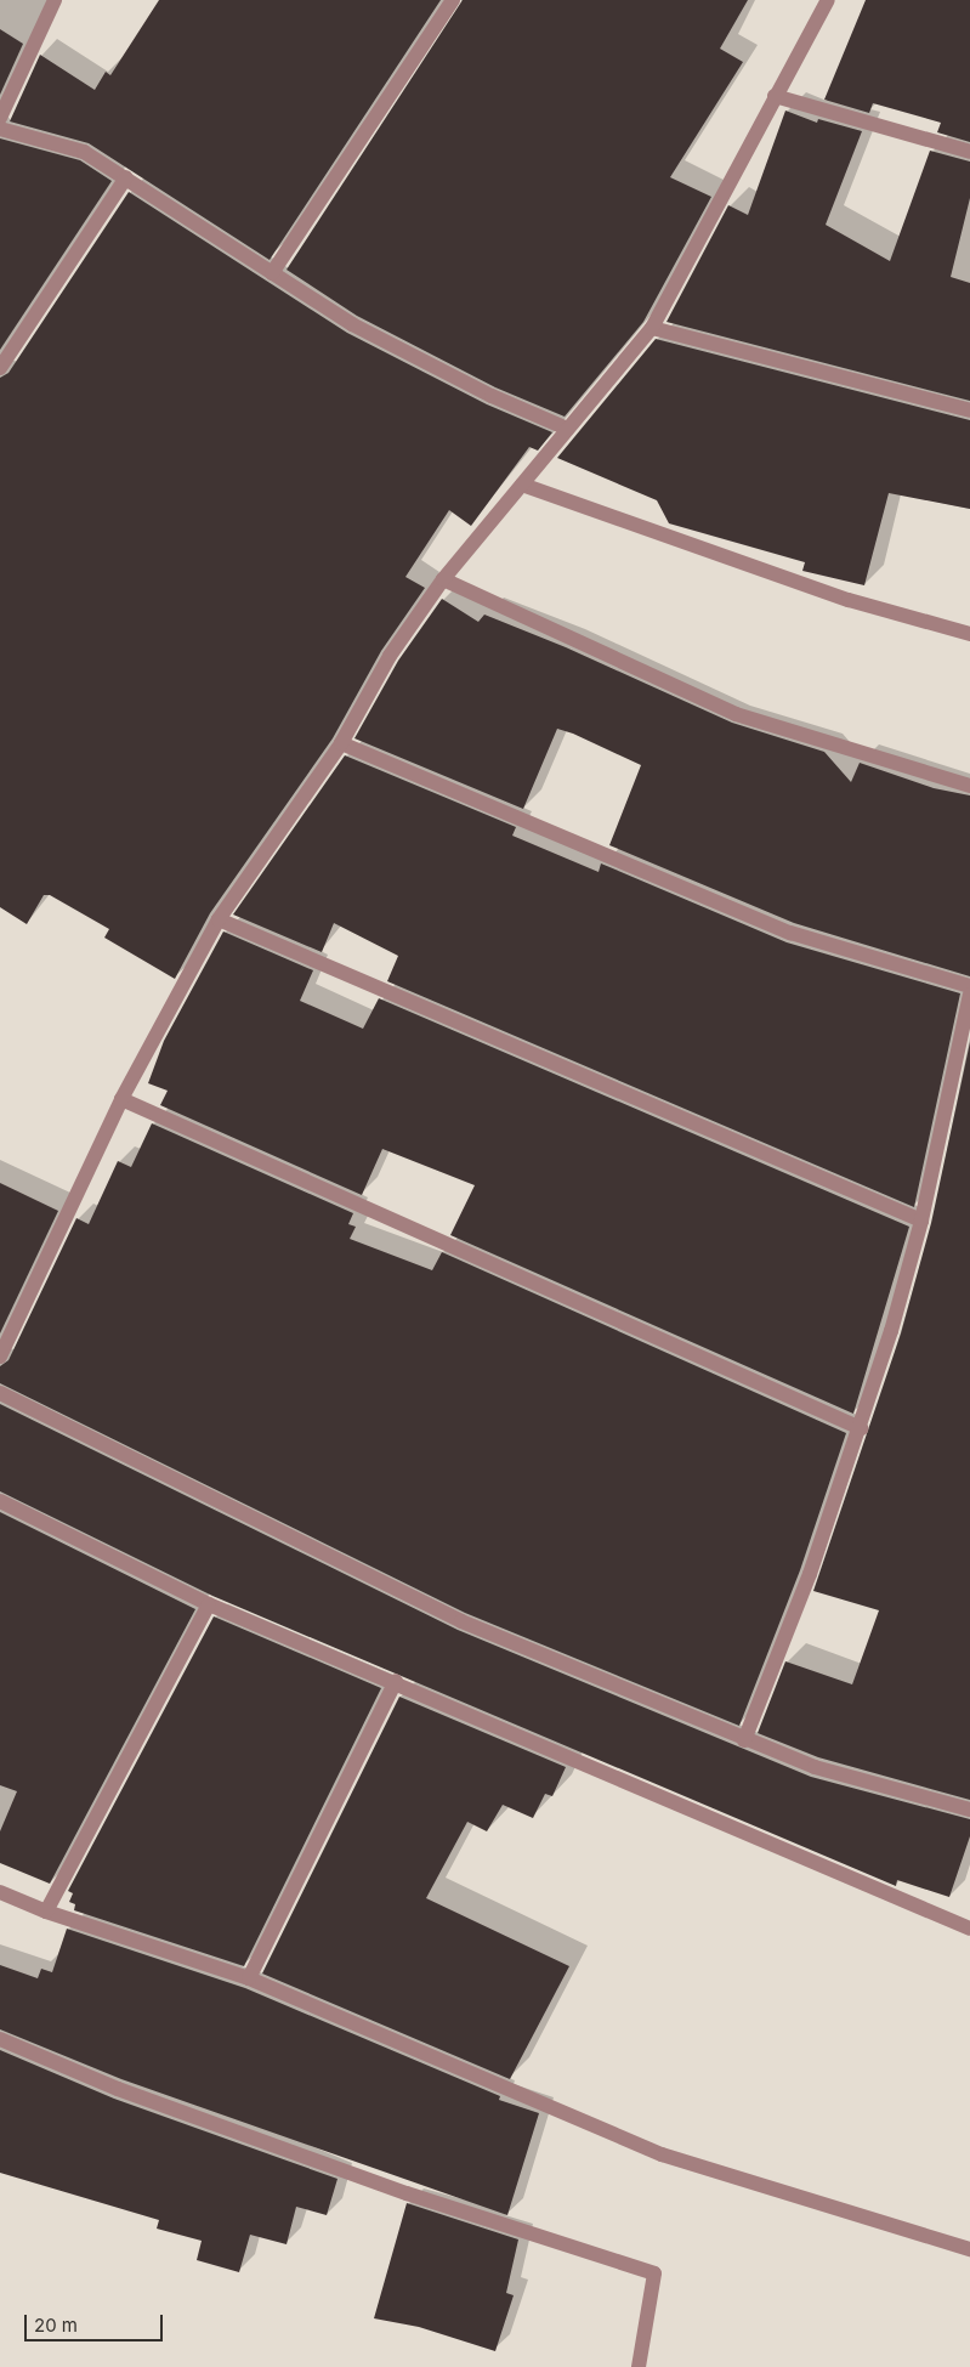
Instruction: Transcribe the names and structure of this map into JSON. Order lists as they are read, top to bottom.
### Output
{
  "scale_bar": "20 m"
}
